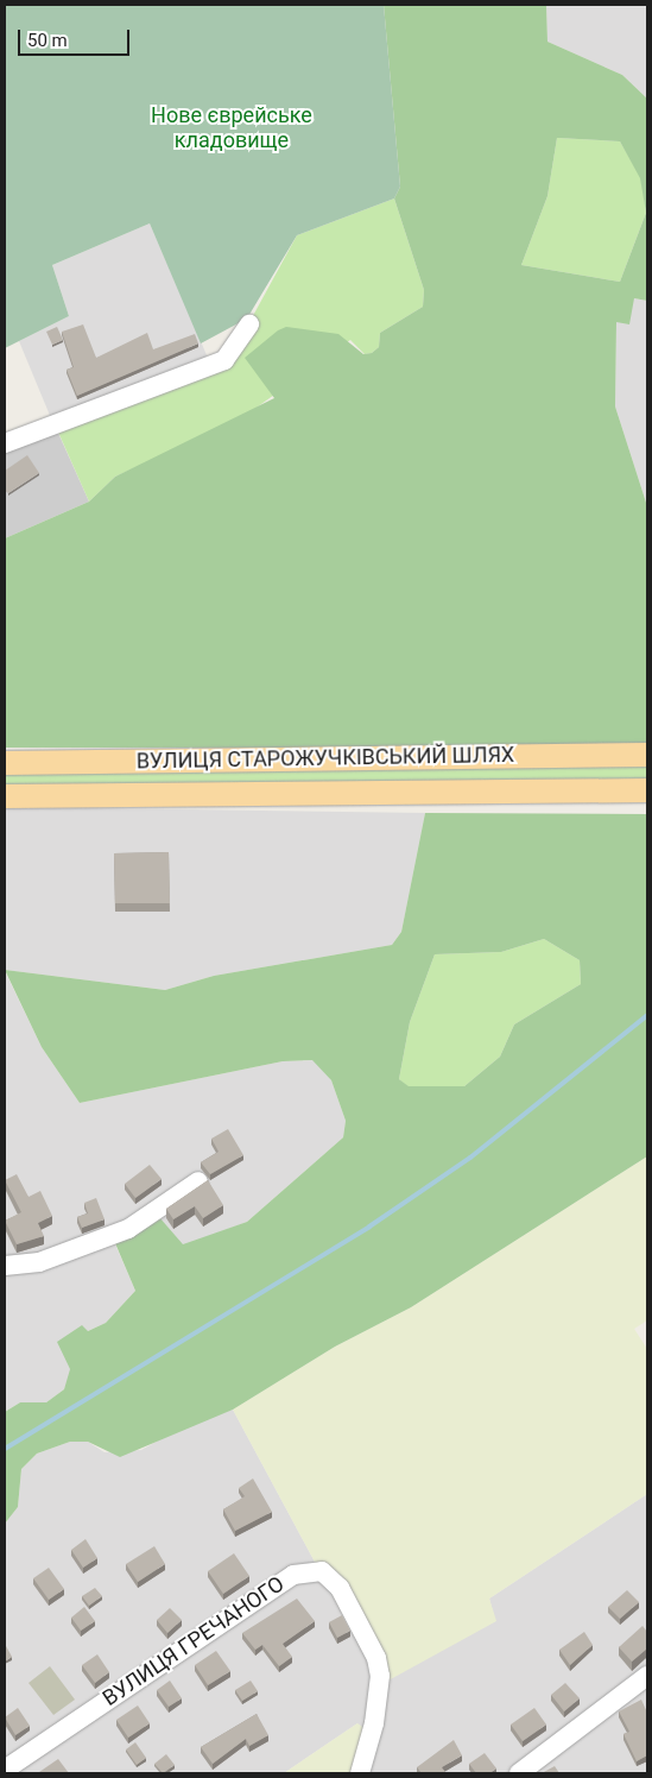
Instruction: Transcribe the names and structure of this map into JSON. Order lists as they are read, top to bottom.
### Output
{
  "streets": {
    "main road": ["ВУЛИЦЯ СТАРОЖУЧКІВСЬКИЙ ШЛЯХ"],
    "street": ["ВУЛИЦЯ ГРЕЧАНОГО"]
  },
  "parks": ["Нове єврейське кладовище"],
  "scale_bar": "50 m"
}
